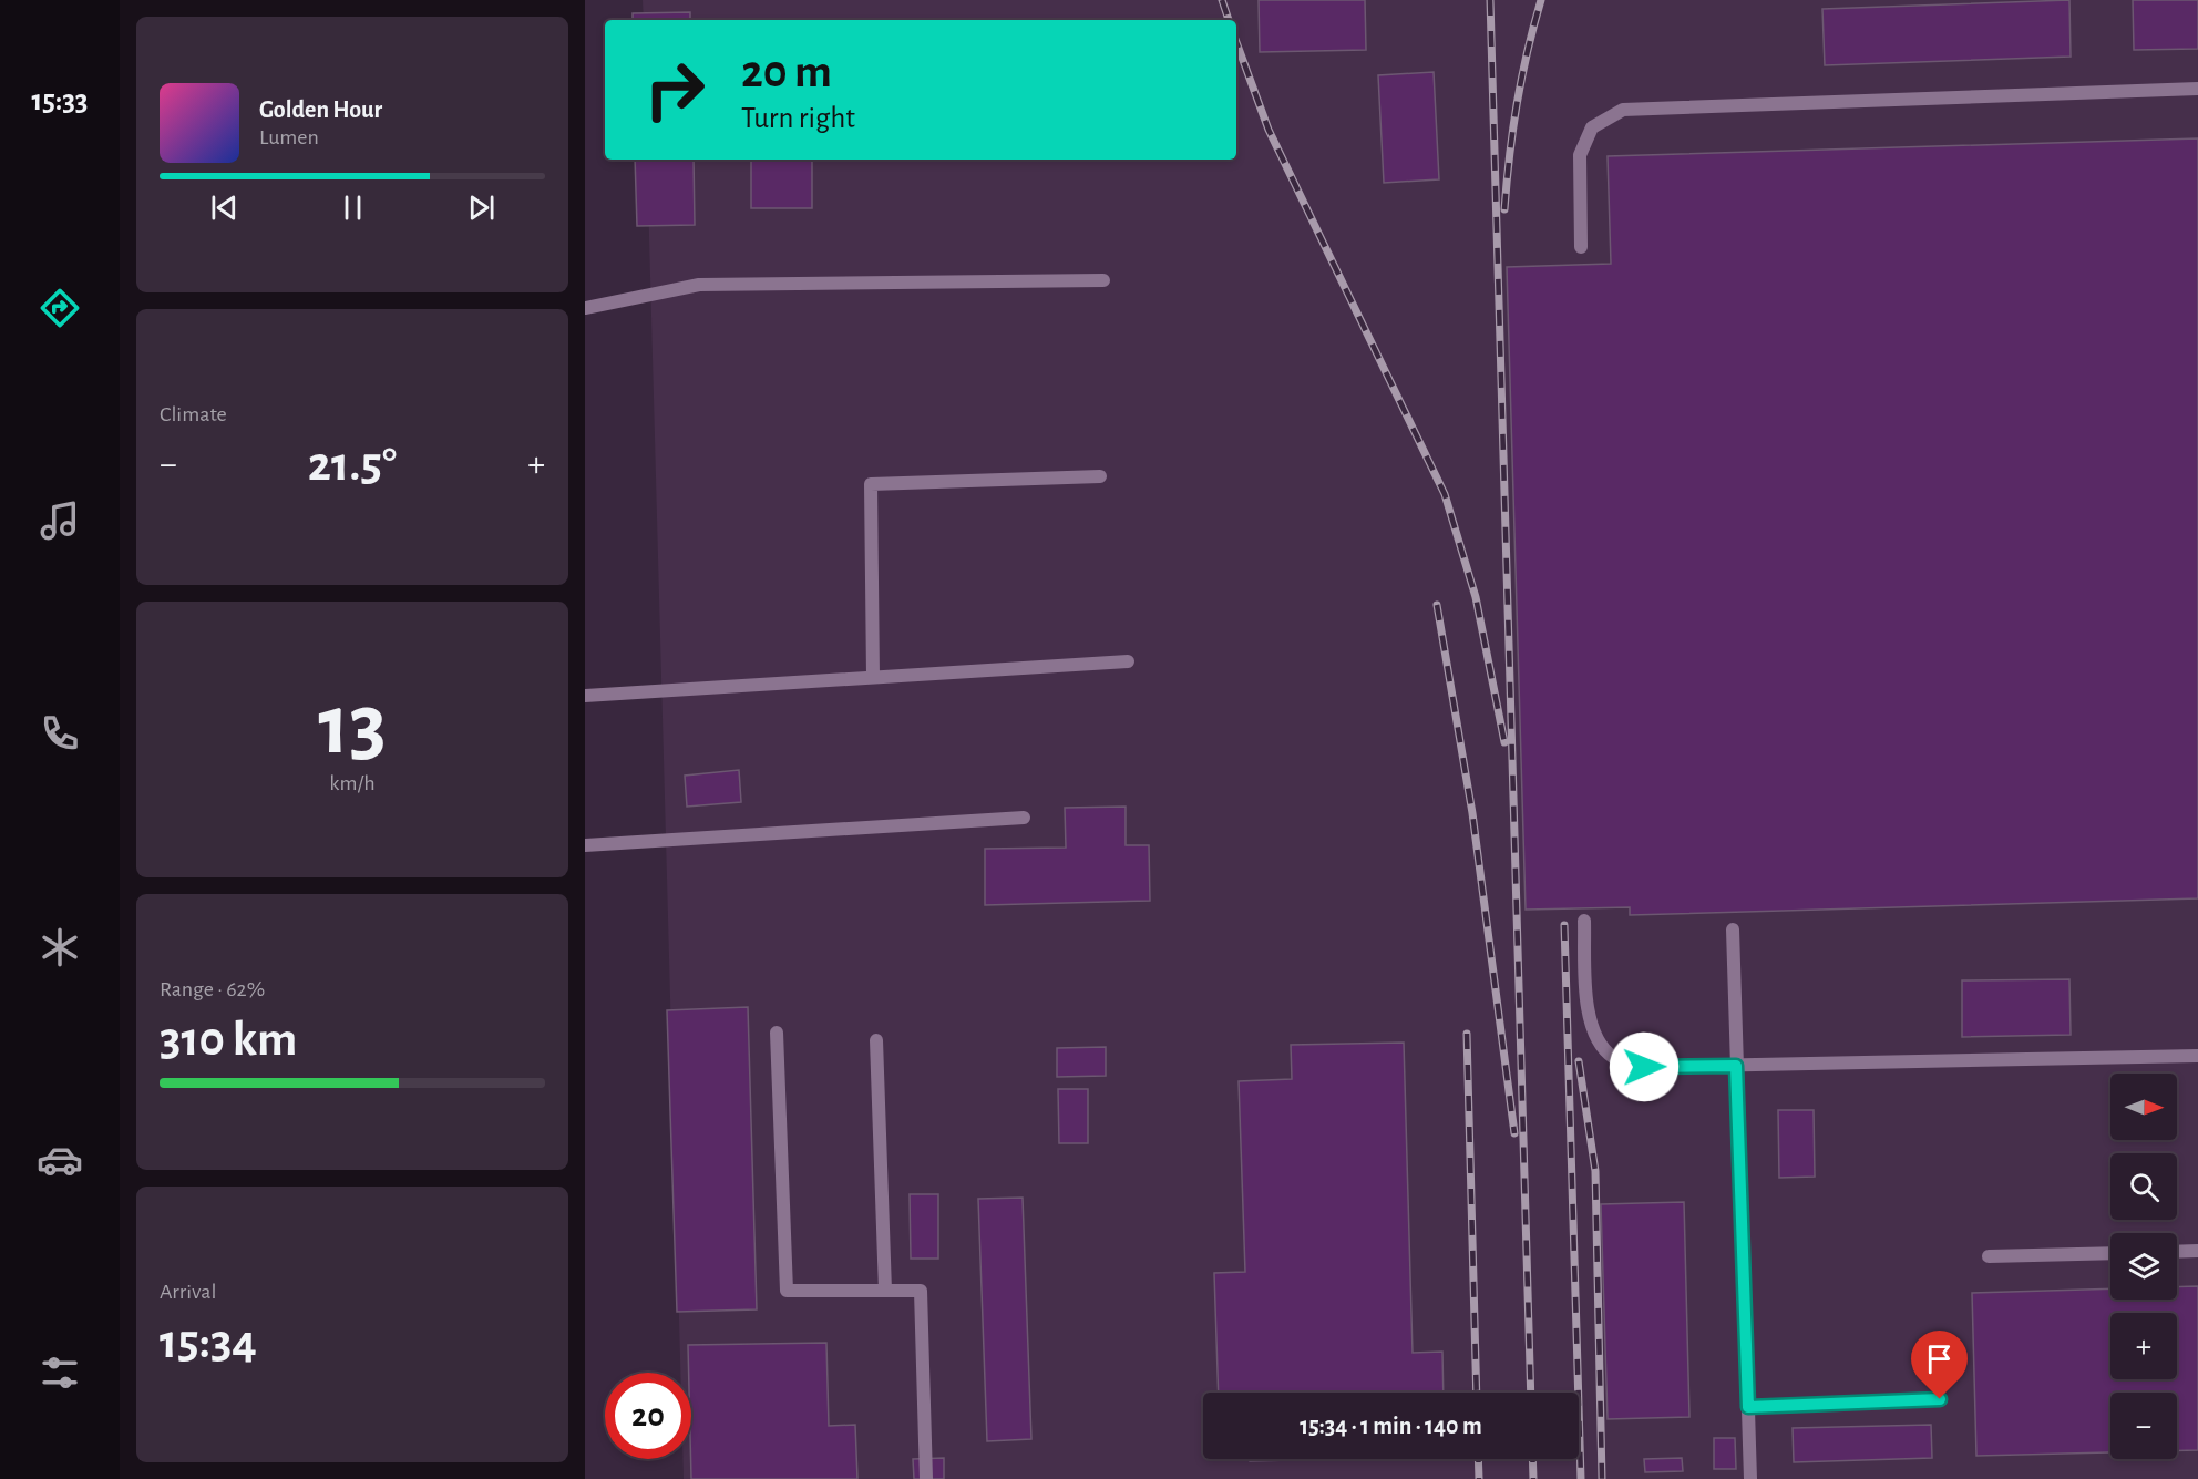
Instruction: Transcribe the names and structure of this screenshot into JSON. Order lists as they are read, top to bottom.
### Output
{
  "north": "right",
  "page": {
    "tabs": "15:33",
    "turn": ["20 m", "Turn right"],
    "song": ["Golden Hour", "Lumen"],
    "tile": [
      "Climate",
      ["13", "km/h"],
      ["Range · 62%", "310 km"],
      ["Arrival", "15:34"]
    ],
    "heat": ["−", "21.5°", "+"],
    "map_buttons": ["+", "−"],
    "limit": "20",
    "trip": "15:34 · 1 min · 140 m"
  }
}
